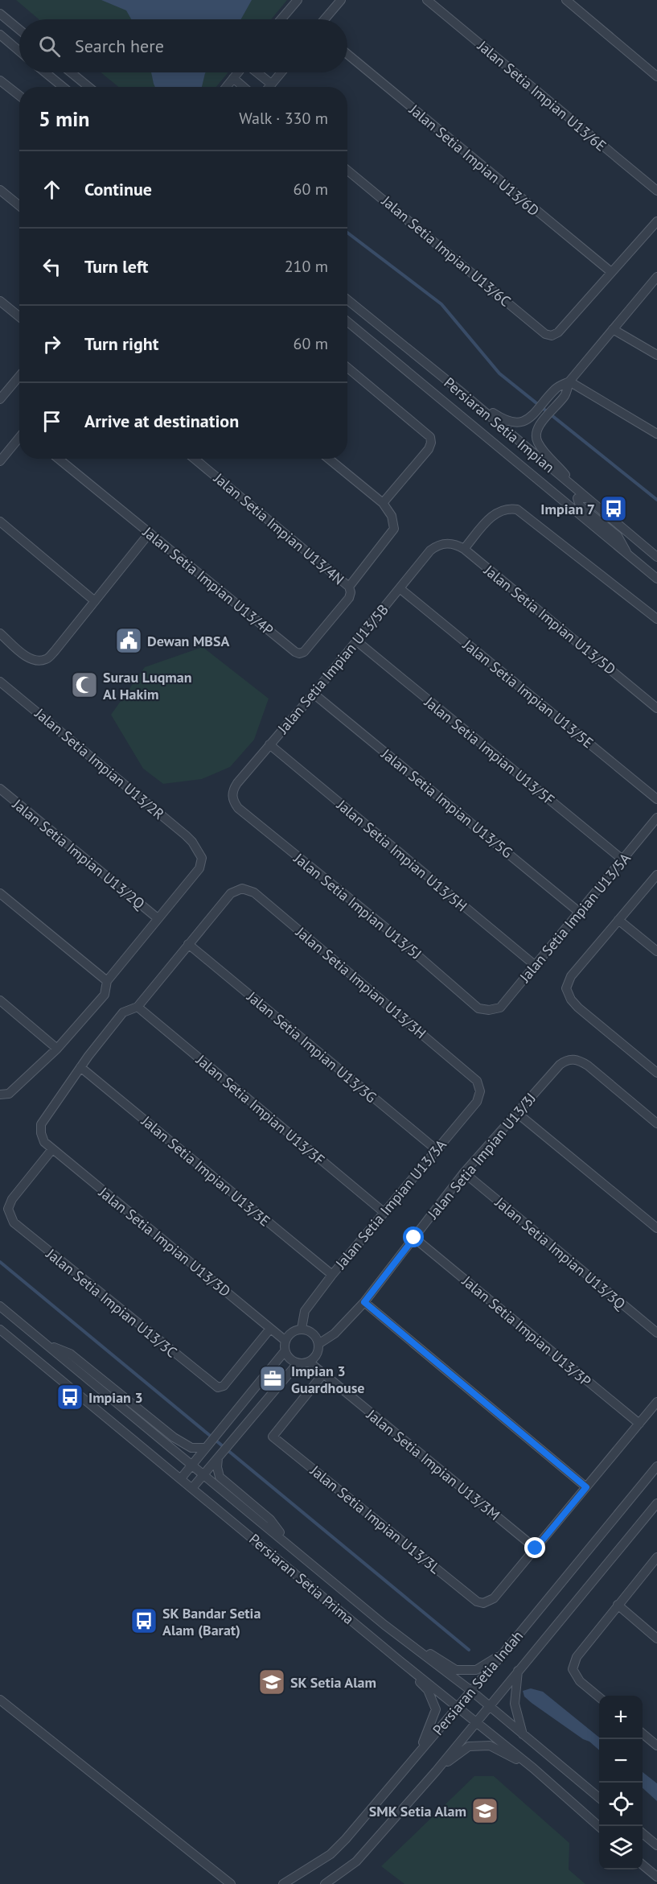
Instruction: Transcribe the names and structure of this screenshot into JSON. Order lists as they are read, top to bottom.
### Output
{
  "streets": {
    "street": [
      "Jalan Setia Impian U13/6E",
      "Jalan Setia Impian U13/6D",
      "Jalan Setia Impian U13/6C",
      "Persiaran Setia Impian",
      "Jalan Setia Impian U13/4N",
      "Jalan Setia Impian U13/4P",
      "Jalan Setia Impian U13/5D",
      "Jalan Setia Impian U13/5B",
      "Jalan Setia Impian U13/5E",
      "Jalan Setia Impian U13/5F",
      "Jalan Setia Impian U13/2R",
      "Jalan Setia Impian U13/5G",
      "Jalan Setia Impian U13/2Q",
      "Jalan Setia Impian U13/5H",
      "Jalan Setia Impian U13/5J",
      "Jalan Setia Impian U13/5A",
      "Jalan Setia Impian U13/3H",
      "Jalan Setia Impian U13/3G",
      "Jalan Setia Impian U13/3F",
      "Jalan Setia Impian U13/3J",
      "Jalan Setia Impian U13/3E",
      "Jalan Setia Impian U13/3A",
      "Jalan Setia Impian U13/3D",
      "Jalan Setia Impian U13/3Q",
      "Jalan Setia Impian U13/3C",
      "Jalan Setia Impian U13/3P",
      "Jalan Setia Impian U13/3M",
      "Jalan Setia Impian U13/3L",
      "Persiaran Setia Prima",
      "Persiaran Setia Indah"
    ]
  },
  "crossings": [
    ["Jalan Setia Impian U13/6D", "Jalan Setia Impian U13/6C"],
    ["Jalan Setia Impian U13/4N", "Jalan Setia Impian U13/4P"],
    ["Jalan Setia Impian U13/5D", "Jalan Setia Impian U13/5B"],
    ["Jalan Setia Impian U13/5B", "Jalan Setia Impian U13/5E"],
    ["Jalan Setia Impian U13/5B", "Jalan Setia Impian U13/5F"],
    ["Jalan Setia Impian U13/5B", "Jalan Setia Impian U13/5G"],
    ["Jalan Setia Impian U13/5B", "Jalan Setia Impian U13/5H"],
    ["Jalan Setia Impian U13/5B", "Jalan Setia Impian U13/5J"],
    ["Jalan Setia Impian U13/5F", "Jalan Setia Impian U13/5A"],
    ["Jalan Setia Impian U13/2R", "Jalan Setia Impian U13/2Q"],
    ["Jalan Setia Impian U13/5G", "Jalan Setia Impian U13/5A"],
    ["Jalan Setia Impian U13/5H", "Jalan Setia Impian U13/5A"],
    ["Jalan Setia Impian U13/5J", "Jalan Setia Impian U13/5A"],
    ["Jalan Setia Impian U13/3H", "Jalan Setia Impian U13/3G"],
    ["Jalan Setia Impian U13/3H", "Jalan Setia Impian U13/3A"],
    ["Jalan Setia Impian U13/3G", "Jalan Setia Impian U13/3A"],
    ["Jalan Setia Impian U13/3F", "Jalan Setia Impian U13/3A"],
    ["Jalan Setia Impian U13/3J", "Jalan Setia Impian U13/3A"],
    ["Jalan Setia Impian U13/3J", "Jalan Setia Impian U13/3D"],
    ["Jalan Setia Impian U13/3J", "Jalan Setia Impian U13/3Q"],
    ["Jalan Setia Impian U13/3J", "Jalan Setia Impian U13/3P"],
    ["Jalan Setia Impian U13/3J", "Jalan Setia Impian U13/3M"],
    ["Jalan Setia Impian U13/3E", "Jalan Setia Impian U13/3A"],
    ["Jalan Setia Impian U13/3E", "Jalan Setia Impian U13/3D"],
    ["Jalan Setia Impian U13/3A", "Jalan Setia Impian U13/3D"],
    ["Jalan Setia Impian U13/3A", "Jalan Setia Impian U13/3M"],
    ["Jalan Setia Impian U13/3D", "Jalan Setia Impian U13/3C"],
    ["Jalan Setia Impian U13/3D", "Jalan Setia Impian U13/3M"],
    ["Jalan Setia Impian U13/3M", "Jalan Setia Impian U13/3L"],
    ["Persiaran Setia Prima", "Persiaran Setia Indah"]
  ],
  "places": {
    "bus stop": ["Impian 7", "Impian 3", "SK Bandar Setia Alam (Barat)"],
    "public building": ["Dewan MBSA"],
    "mosque": ["Surau Luqman Al Hakim"],
    "office": ["Impian 3 Guardhouse"],
    "school or university": ["SK Setia Alam", "SMK Setia Alam"]
  },
  "page": {
    "search": "Search here",
    "heading": ["5 min", "Walk · 330 m"],
    "list": [
      ["Continue", "60 m"],
      ["Turn left", "210 m"],
      ["Turn right", "60 m"],
      "Arrive at destination"
    ],
    "map_buttons": ["+", "−"]
  }
}
